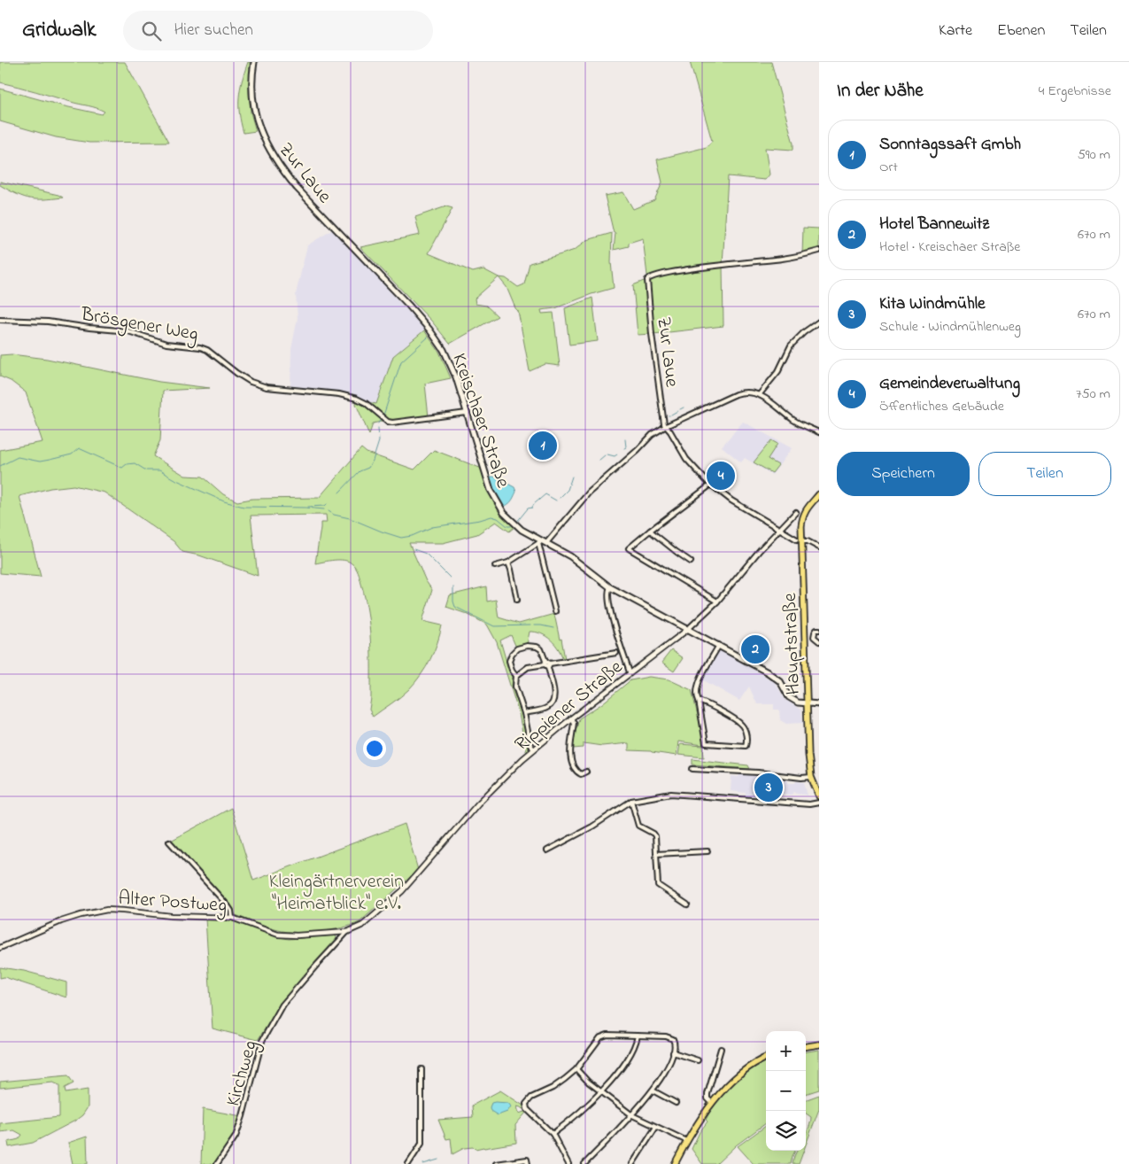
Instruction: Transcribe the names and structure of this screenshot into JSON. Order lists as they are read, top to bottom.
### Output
{
  "streets": {
    "main road": ["Zur Laue", "Kreischaer Straße", "Hauptstraße"],
    "street": [
      "Brösgener Weg",
      "Rippiener Straße",
      "Alter Postweg",
      "Kirchweg"
    ]
  },
  "crossings": [
    ["Zur Laue", "Kreischaer Straße"],
    ["Brösgener Weg", "Kreischaer Straße"],
    ["Kreischaer Straße", "Hauptstraße"],
    ["Kreischaer Straße", "Rippiener Straße"],
    ["Rippiener Straße", "Alter Postweg"],
    ["Rippiener Straße", "Kirchweg"],
    ["Alter Postweg", "Kirchweg"]
  ],
  "parks": ["Kleingärtnerverein \"Heimatblick\" e.V."],
  "page": {
    "header": "Gridwalk",
    "search": "Hier suchen",
    "nav": ["Karte", "Ebenen", "Teilen"],
    "heading": ["In der Nähe", "4 Ergebnisse"],
    "list": [
      {
        "mark": "1",
        "name": "Sonntagssaft Gmbh",
        "note": "Ort",
        "value": "590 m"
      },
      {
        "mark": "2",
        "name": "Hotel Bannewitz",
        "note": "Hotel · Kreischaer Straße",
        "value": "670 m"
      },
      {
        "mark": "3",
        "name": "Kita Windmühle",
        "note": "Schule · Windmühlenweg",
        "value": "670 m"
      },
      {
        "mark": "4",
        "name": "Gemeindeverwaltung",
        "note": "Öffentliches Gebäude",
        "value": "750 m"
      }
    ],
    "pins": [
      "1",
      "4",
      "2",
      "3"
    ],
    "buttons": ["Speichern", "Teilen"],
    "map_buttons": ["+", "−"]
  }
}
